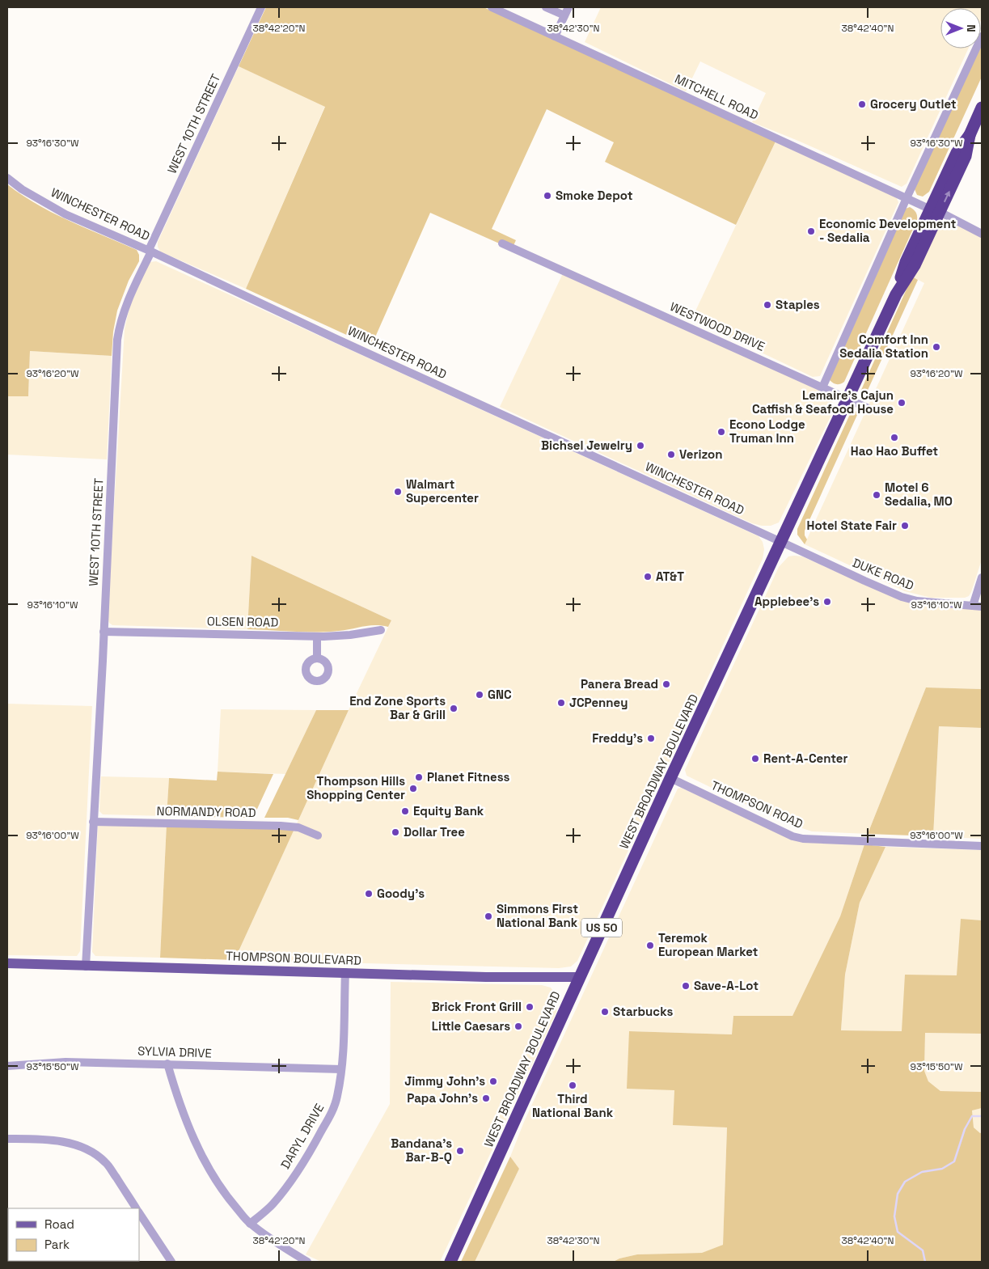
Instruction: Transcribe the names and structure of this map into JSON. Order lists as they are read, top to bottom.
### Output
{
  "streets": {
    "highway": ["WEST BROADWAY BOULEVARD", "US 50"],
    "main road": ["THOMPSON BOULEVARD"],
    "street": [
      "MITCHELL ROAD",
      "WEST 10TH STREET",
      "WINCHESTER ROAD",
      "WESTWOOD DRIVE",
      "DUKE ROAD",
      "OLSEN ROAD",
      "THOMPSON ROAD",
      "NORMANDY ROAD",
      "SYLVIA DRIVE",
      "DARYL DRIVE"
    ]
  },
  "crossings": [
    ["MITCHELL ROAD", "WEST BROADWAY BOULEVARD"],
    ["WEST 10TH STREET", "WINCHESTER ROAD"],
    ["WEST 10TH STREET", "OLSEN ROAD"],
    ["WEST 10TH STREET", "NORMANDY ROAD"],
    ["WEST 10TH STREET", "THOMPSON BOULEVARD"],
    ["WINCHESTER ROAD", "DUKE ROAD"],
    ["WINCHESTER ROAD", "WEST BROADWAY BOULEVARD"],
    ["WESTWOOD DRIVE", "WEST BROADWAY BOULEVARD"],
    ["DUKE ROAD", "WEST BROADWAY BOULEVARD"],
    ["WEST BROADWAY BOULEVARD", "THOMPSON ROAD"],
    ["WEST BROADWAY BOULEVARD", "THOMPSON BOULEVARD"],
    ["THOMPSON BOULEVARD", "DARYL DRIVE"],
    ["SYLVIA DRIVE", "DARYL DRIVE"]
  ],
  "places": [
    "Grocery Outlet",
    "Smoke Depot",
    "Economic Development - Sedalia",
    "Staples",
    "Comfort Inn Sedalia Station",
    "Lemaire's Cajun Catfish & Seafood House",
    "Econo Lodge Truman Inn",
    "Hao Hao Buffet",
    "Bichsel Jewelry",
    "Verizon",
    "Walmart Supercenter",
    "Motel 6 Sedalia, MO",
    "Hotel State Fair",
    "AT&T",
    "Applebee's",
    "Panera Bread",
    "GNC",
    "JCPenney",
    "End Zone Sports Bar & Grill",
    "Freddy's",
    "Rent-A-Center",
    "Planet Fitness",
    "Thompson Hills Shopping Center",
    "Equity Bank",
    "Dollar Tree",
    "Goody's",
    "Simmons First National Bank",
    "Teremok European Market",
    "Save-A-Lot",
    "Brick Front Grill",
    "Starbucks",
    "Little Caesars",
    "Jimmy John's",
    "Third National Bank",
    "Papa John's",
    "Bandana's Bar-B-Q"
  ],
  "legend": ["Road", "Park"],
  "north": "right",
  "coordinates": [
    "38°42'20\"N",
    "38°42'30\"N",
    "38°42'40\"N",
    "93°16'30\"W",
    "93°16'20\"W",
    "93°16'10\"W",
    "93°16'00\"W",
    "93°15'50\"W"
  ]
}
